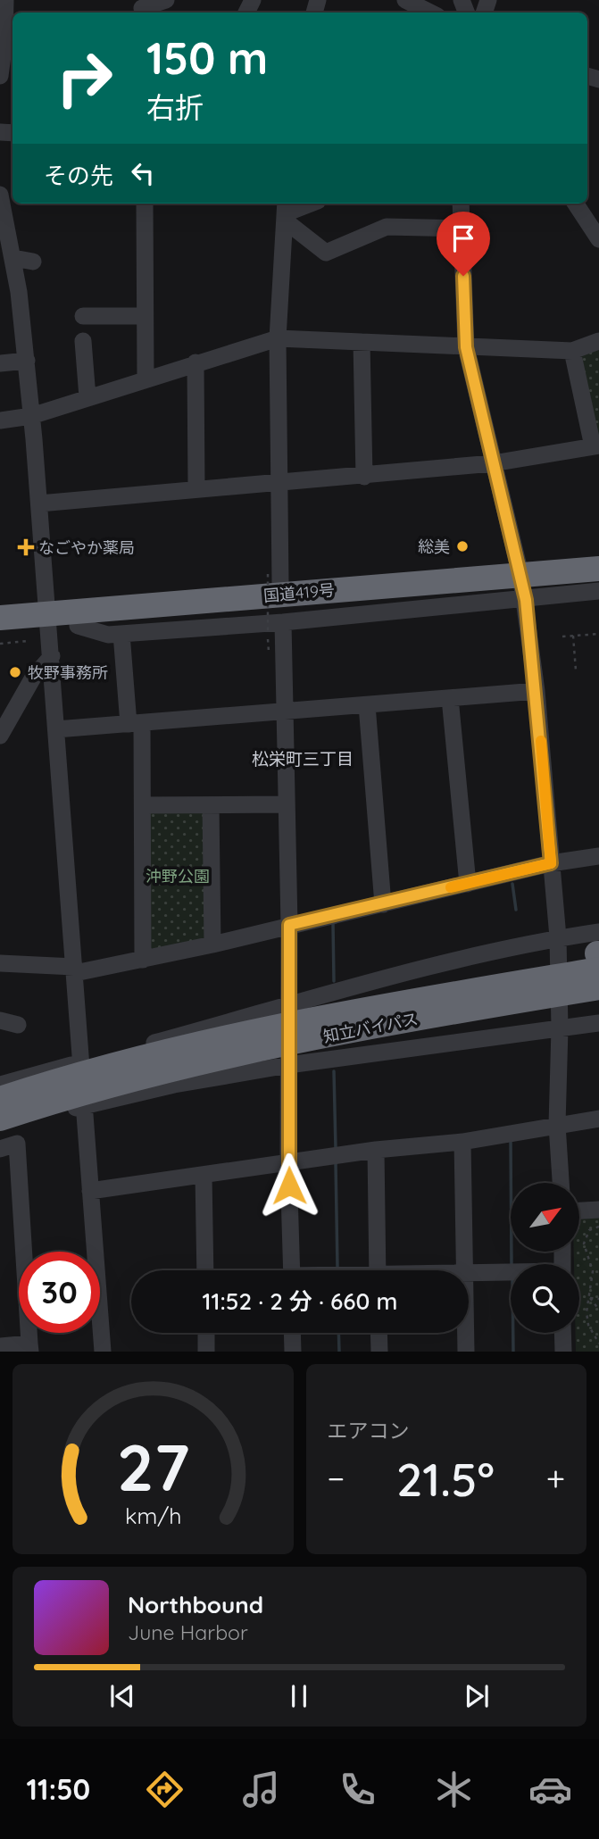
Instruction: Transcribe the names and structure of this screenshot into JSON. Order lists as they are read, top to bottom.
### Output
{
  "streets": {
    "highway": ["国道419号", "知立バイパス"]
  },
  "districts": ["松栄町三丁目"],
  "parks": ["沖野公園"],
  "places": {
    "other": ["総美", "牧野事務所"],
    "health": ["なごやか薬局"]
  },
  "north": "top right",
  "page": {
    "turn": ["150 m", "右折"],
    "then": "その先",
    "limit": "30",
    "trip": "11:52 · 2 分 · 660 m",
    "tile": "エアコン",
    "heat": ["−", "21.5°", "+"],
    "song": ["Northbound", "June Harbor"],
    "tabs": "11:50",
    "gauge": ["27", "km/h"]
  }
}
